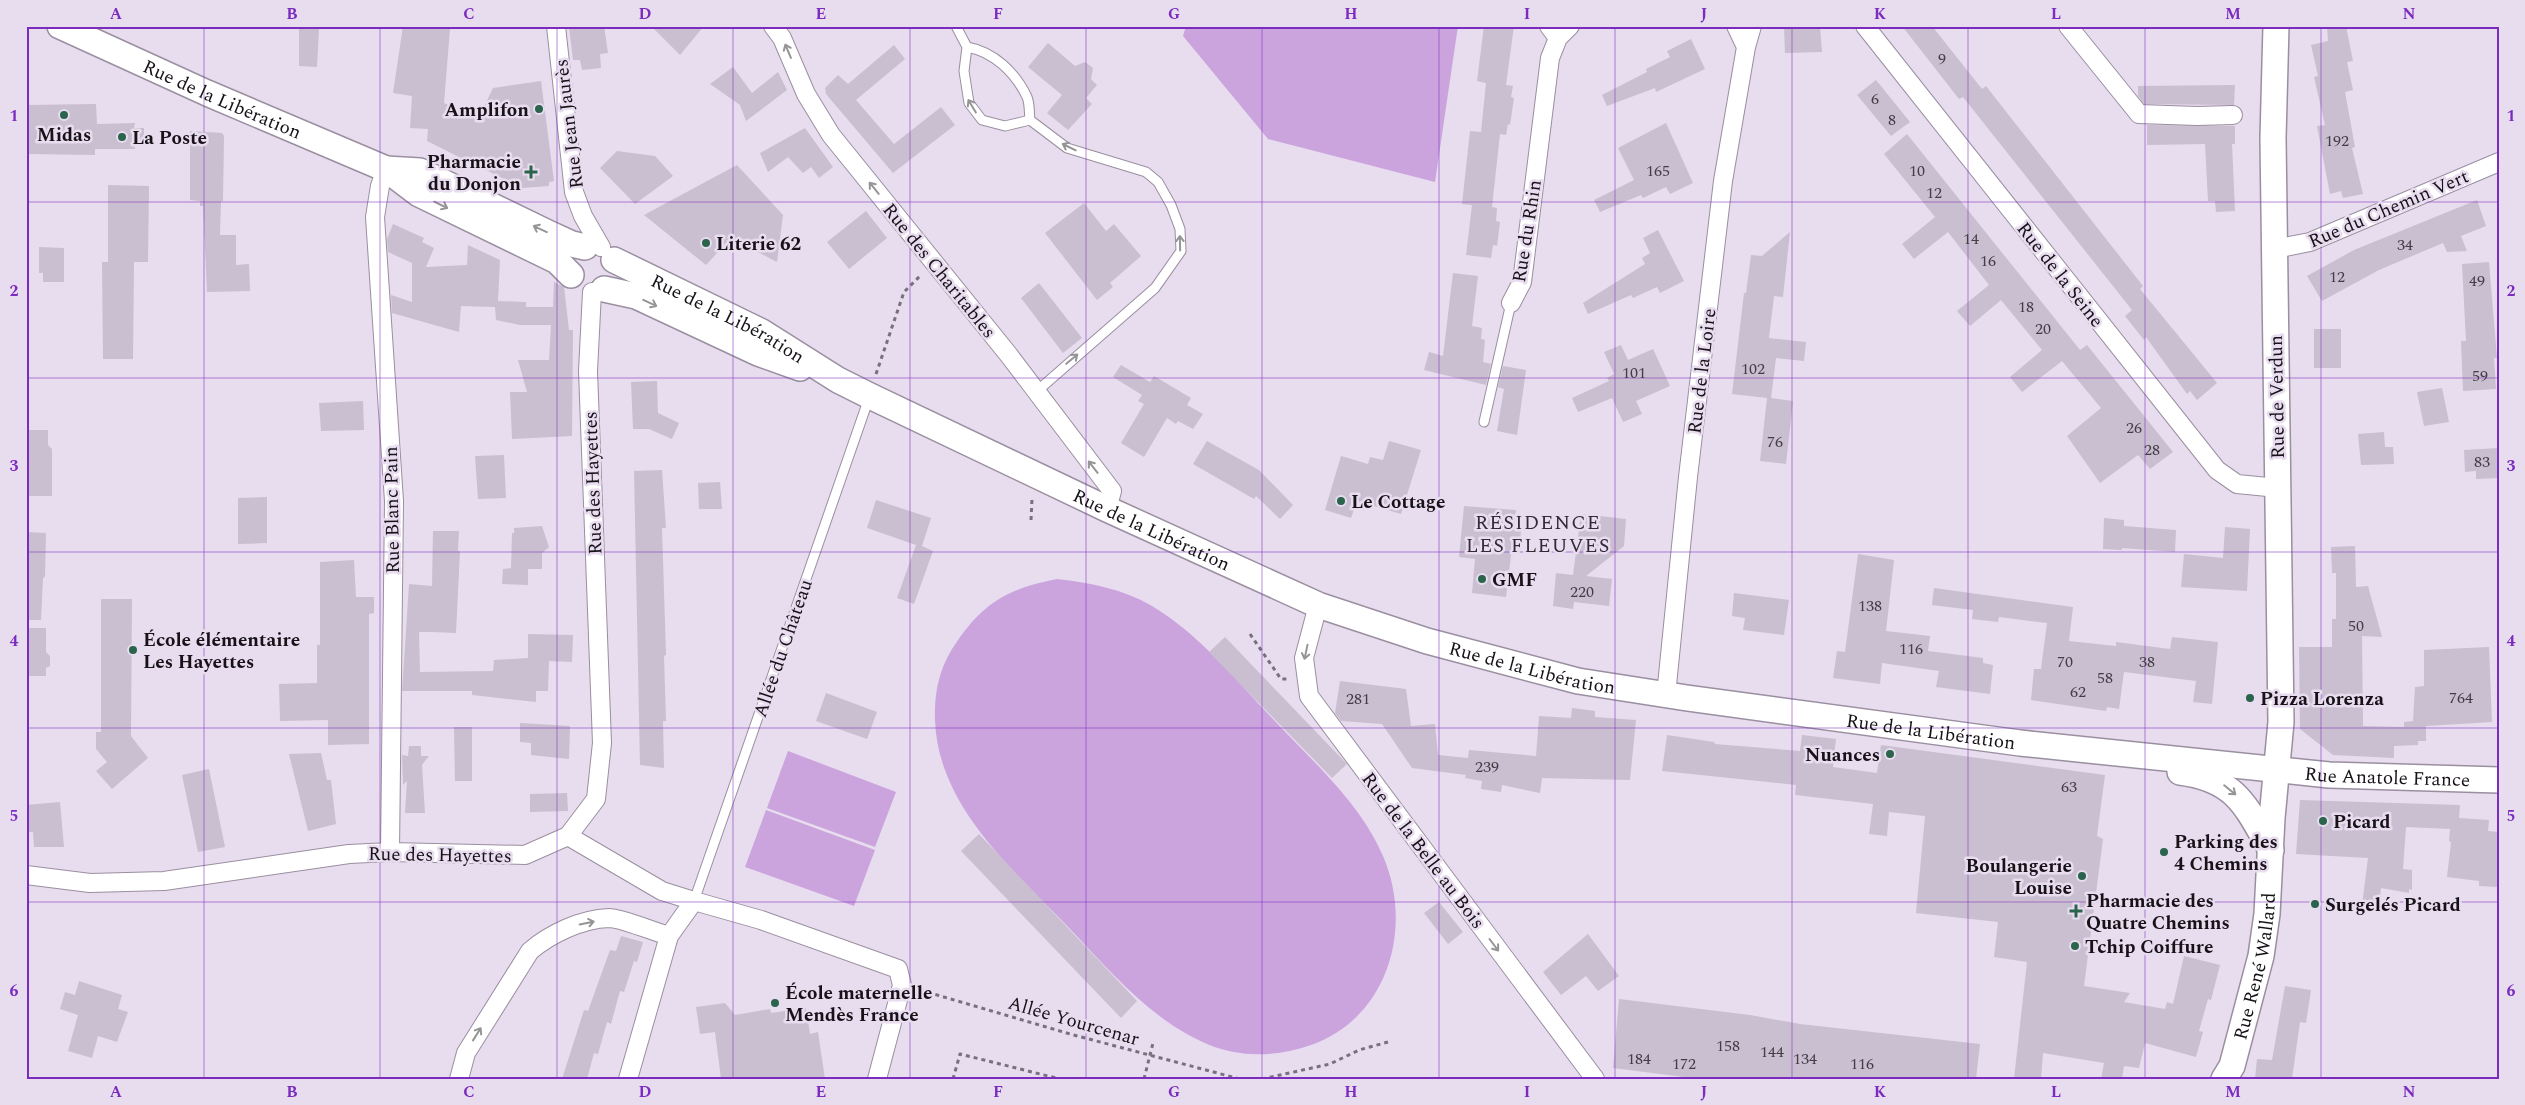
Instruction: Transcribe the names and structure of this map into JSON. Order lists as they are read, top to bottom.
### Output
{
  "streets": {
    "main road": [
      "Rue de la Libération",
      "Rue de Verdun",
      "Rue Anatole France",
      "Rue René Wallard"
    ],
    "street": [
      "Rue Jean Jaurès",
      "Rue du Chemin Vert",
      "Rue du Rhin",
      "Rue des Charitables",
      "Rue de la Seine",
      "Rue de la Loire",
      "Rue des Hayettes",
      "Rue Blanc Pain",
      "Allée du Château",
      "Rue de la Belle au Bois"
    ],
    "path": ["Allée Yourcenar"]
  },
  "crossings": [
    ["Rue de la Libération", "Rue Jean Jaurès"],
    ["Rue de la Libération", "Rue des Charitables"],
    ["Rue de la Libération", "Rue de la Loire"],
    ["Rue de la Libération", "Rue de Verdun"],
    ["Rue de la Libération", "Rue des Hayettes"],
    ["Rue de la Libération", "Rue Blanc Pain"],
    ["Rue de la Libération", "Allée du Château"],
    ["Rue de la Libération", "Rue Anatole France"],
    ["Rue de la Libération", "Rue de la Belle au Bois"],
    ["Rue de la Libération", "Rue René Wallard"],
    ["Rue Jean Jaurès", "Rue des Hayettes"],
    ["Rue du Chemin Vert", "Rue de Verdun"],
    ["Rue de la Seine", "Rue de Verdun"],
    ["Rue de Verdun", "Rue Anatole France"],
    ["Rue de Verdun", "Rue René Wallard"],
    ["Rue des Hayettes", "Rue Blanc Pain"],
    ["Rue Anatole France", "Rue René Wallard"]
  ],
  "one_way": ["Rue des Charitables", "Rue de la Belle au Bois"],
  "districts": ["RÉSIDENCE LES FLEUVES"],
  "places": {
    "other": [
      "Amplifon",
      "Midas",
      "La Poste",
      "Literie 62",
      "Le Cottage",
      "GMF",
      "École élémentaire Les Hayettes",
      "Pizza Lorenza",
      "Nuances",
      "Picard",
      "Parking des 4 Chemins",
      "Boulangerie Louise",
      "Surgelés Picard",
      "Tchip Coiffure",
      "École maternelle Mendès France"
    ],
    "health": ["Pharmacie du Donjon", "Pharmacie des Quatre Chemins"]
  },
  "house_numbers": [
    "9",
    "6",
    "8",
    "192",
    "165",
    "10",
    "12",
    "14",
    "34",
    "16",
    "12",
    "49",
    "18",
    "20",
    "102",
    "101",
    "59",
    "26",
    "76",
    "28",
    "83",
    "220",
    "138",
    "50",
    "116",
    "70",
    "38",
    "58",
    "62",
    "764",
    "281",
    "239",
    "63",
    "158",
    "144",
    "184",
    "134",
    "172",
    "116"
  ],
  "grid": {
    "columns": [
      "A",
      "B",
      "C",
      "D",
      "E",
      "F",
      "G",
      "H",
      "I",
      "J",
      "K",
      "L",
      "M",
      "N"
    ],
    "rows": [
      "1",
      "2",
      "3",
      "4",
      "5",
      "6"
    ]
  }
}
